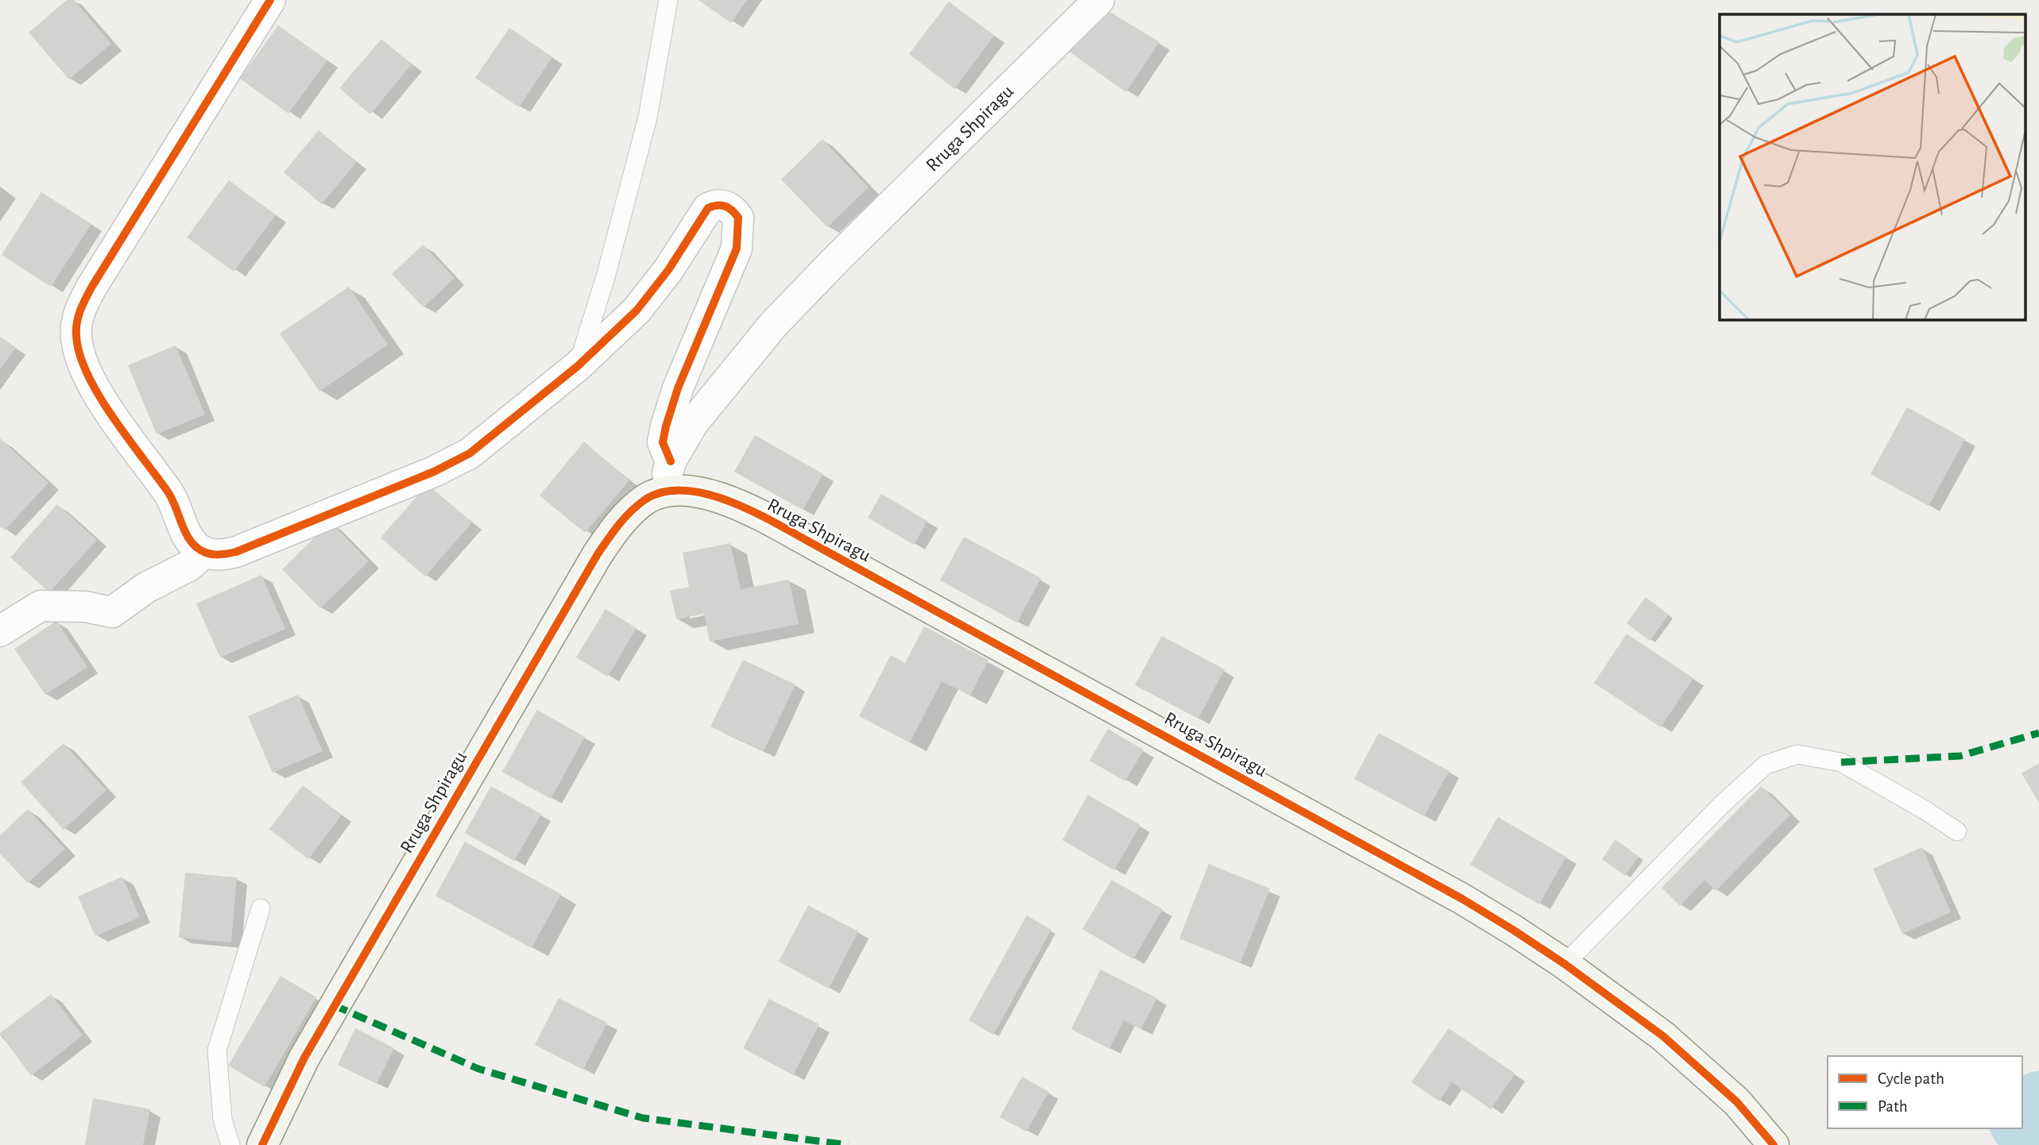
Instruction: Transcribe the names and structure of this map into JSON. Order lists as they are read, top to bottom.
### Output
{
  "streets": {
    "street": ["Rruga Shpiragu"]
  },
  "legend": ["Cycle path", "Path"]
}
